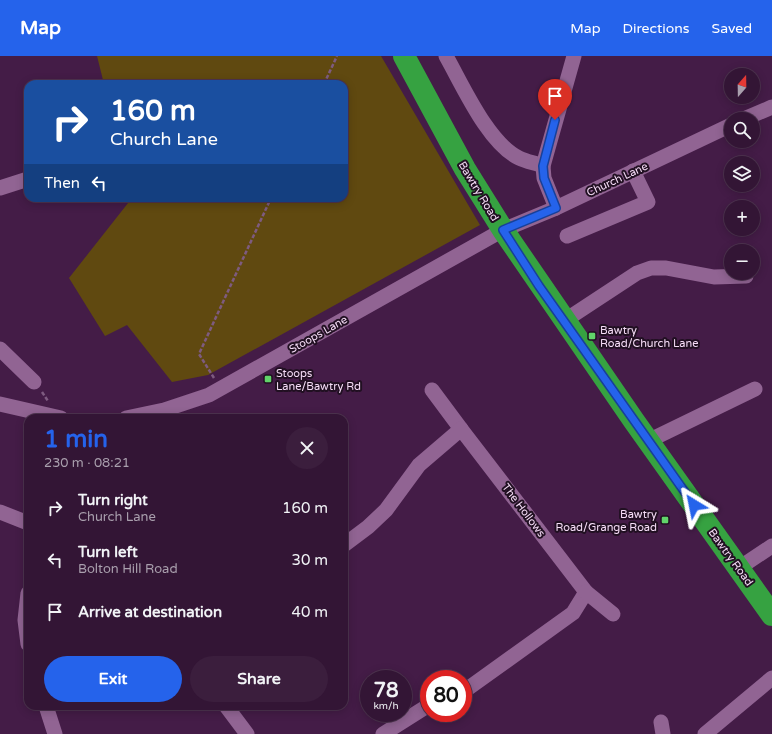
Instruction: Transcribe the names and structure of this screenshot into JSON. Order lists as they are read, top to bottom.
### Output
{
  "streets": {
    "highway": ["Bawtry Road"],
    "street": ["Church Lane", "Stoops Lane", "The Hollows"]
  },
  "crossings": [
    ["Church Lane", "Bawtry Road"],
    ["Church Lane", "Stoops Lane"],
    ["Bawtry Road", "Stoops Lane"]
  ],
  "places": {
    "transit": ["Bawtry Road/Church Lane", "Stoops Lane/Bawtry Rd", "Bawtry Road/Grange Road"]
  },
  "north": "top",
  "page": {
    "header": "Map",
    "nav": ["Map", "Directions", "Saved"],
    "map_buttons": ["+", "−"],
    "turn": ["160 m", "Church Lane"],
    "then": "Then",
    "heading": ["1 min", "230 m · 08:21"],
    "list": [
      {
        "name": "Turn right",
        "note": "Church Lane",
        "value": "160 m"
      },
      {
        "name": "Turn left",
        "note": "Bolton Hill Road",
        "value": "30 m"
      },
      {
        "name": "Arrive at destination",
        "value": "40 m"
      }
    ],
    "buttons": ["Exit", "Share"],
    "speed": "78 km/h",
    "limit": "80"
  }
}
